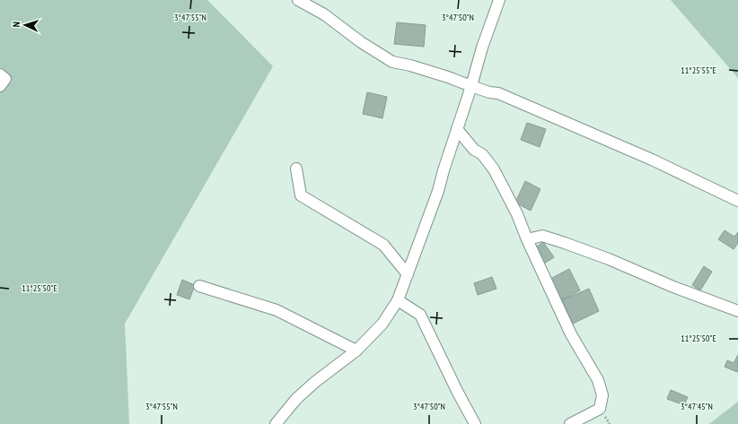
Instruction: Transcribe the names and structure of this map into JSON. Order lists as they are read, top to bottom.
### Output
{
  "north": "left",
  "coordinates": [
    "3°47'55\"N",
    "3°47'50\"N",
    "11°25'55\"E",
    "11°25'50\"E",
    "3°47'45\"N"
  ]
}
